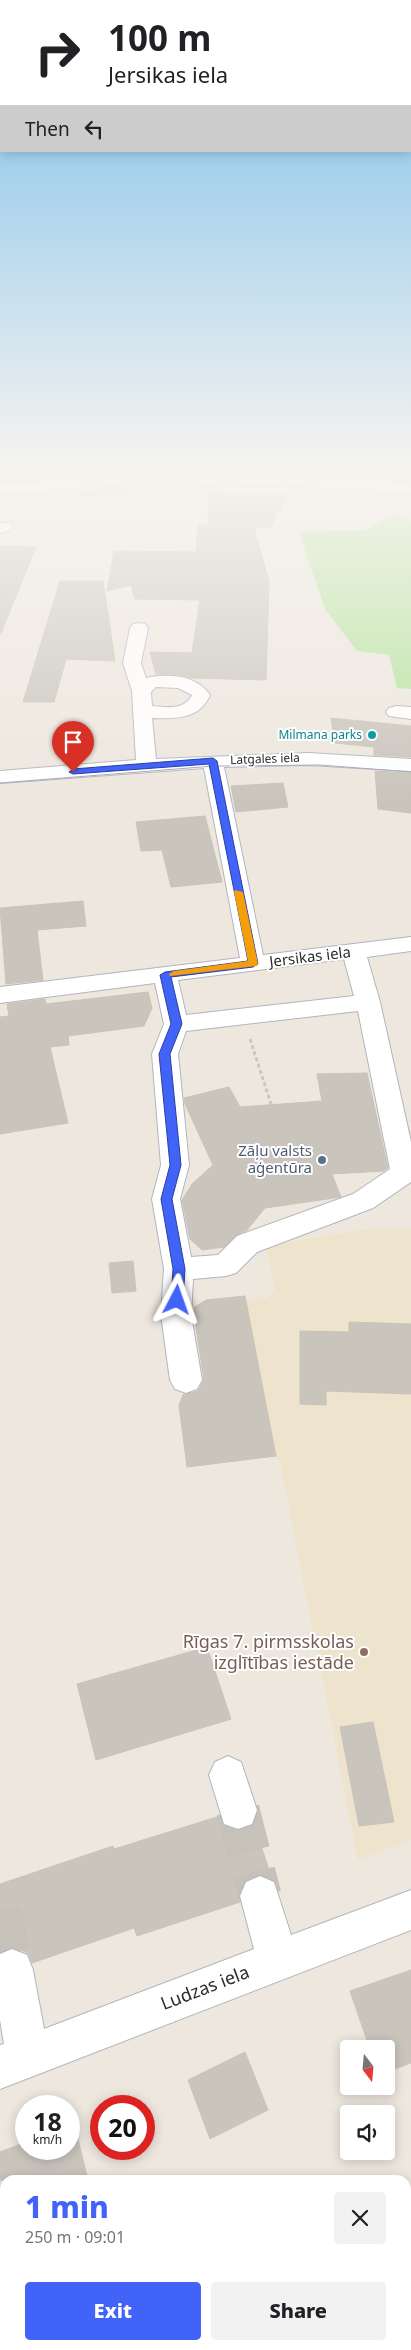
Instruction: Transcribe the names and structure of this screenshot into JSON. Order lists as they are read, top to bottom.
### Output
{
  "streets": {
    "street": ["Latgales iela", "Jersikas iela", "Ludzas iela"]
  },
  "places": ["Milmana parks", "Zāļu valsts aģentūra", "Rīgas 7. pirmsskolas izglītības iestāde"],
  "north": "bottom",
  "page": {
    "turn": ["100 m", "Jersikas iela"],
    "then": "Then",
    "speed": "18 km/h",
    "limit": "20",
    "heading": ["1 min", "250 m · 09:01"],
    "buttons": ["Exit", "Share"]
  }
}
